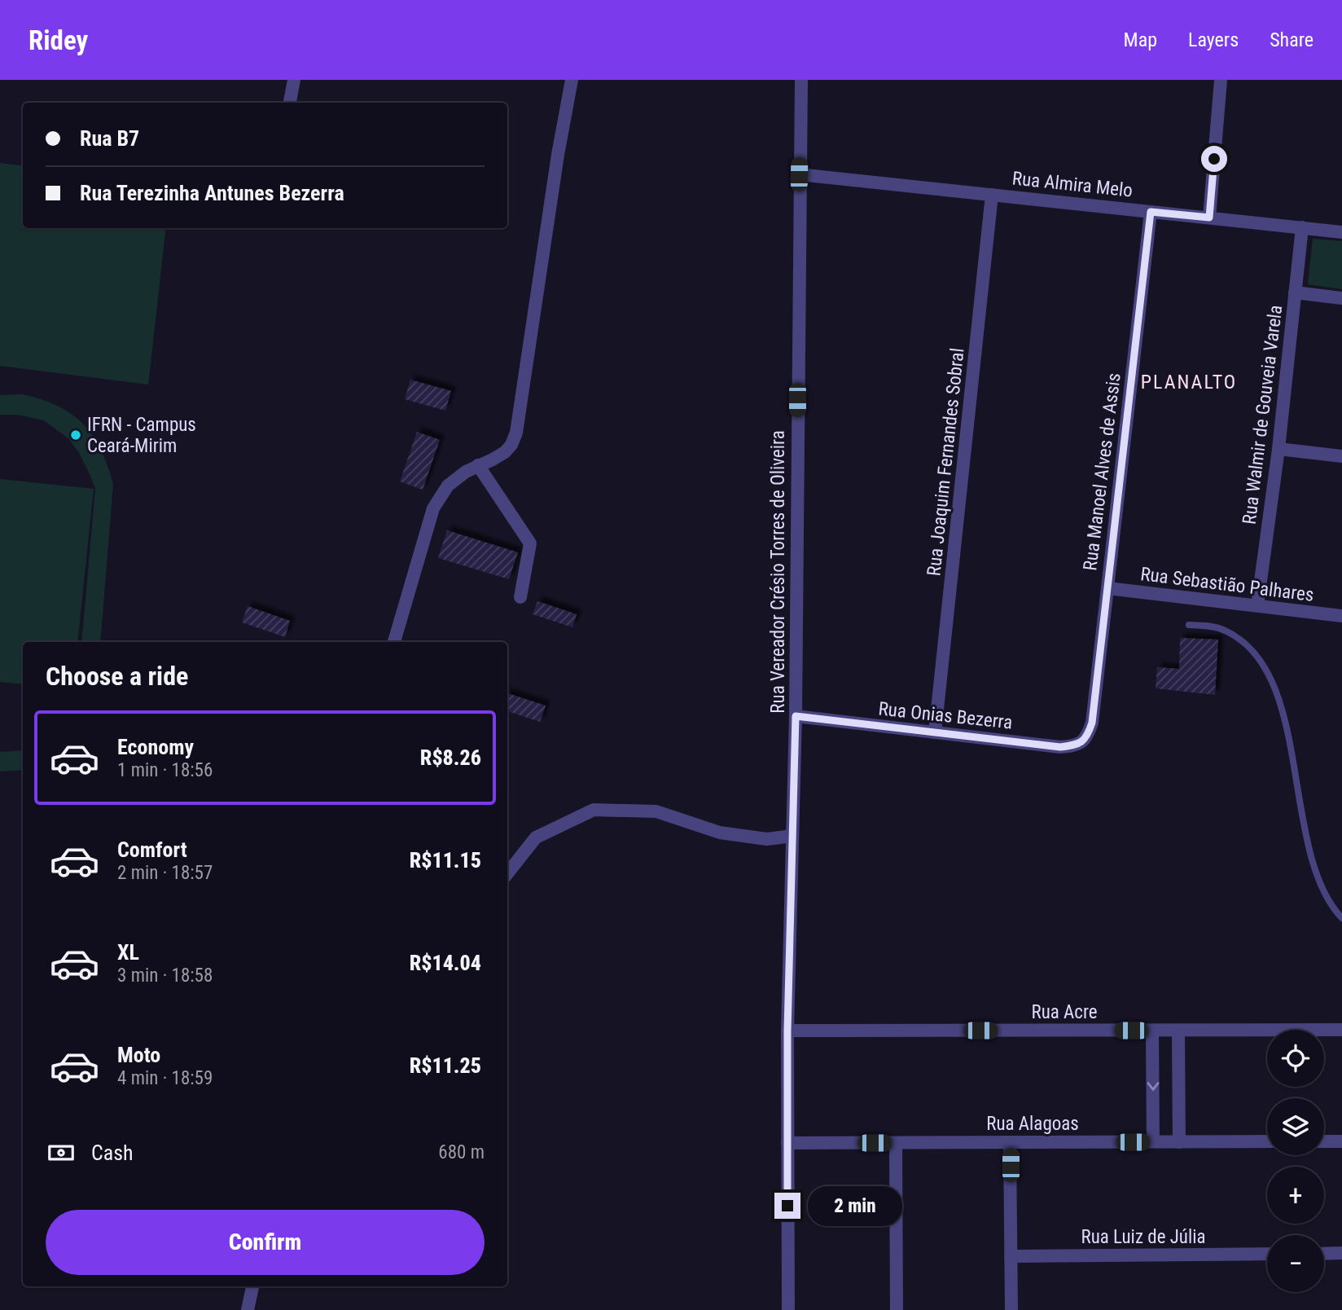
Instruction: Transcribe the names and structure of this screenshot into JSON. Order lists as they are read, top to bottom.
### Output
{
  "streets": {
    "street": [
      "Rua Almira Melo",
      "Rua Walmir de Gouveia Varela",
      "Rua Joaquim Fernandes Sobral",
      "Rua Manoel Alves de Assis",
      "Rua Vereador Crésio Torres de Oliveira",
      "Rua Sebastião Palhares",
      "Rua Onias Bezerra",
      "Rua Acre",
      "Rua Alagoas",
      "Rua Luiz de Júlia"
    ]
  },
  "crossings": [
    ["Rua Almira Melo", "Rua Walmir de Gouveia Varela"],
    ["Rua Almira Melo", "Rua Joaquim Fernandes Sobral"],
    ["Rua Almira Melo", "Rua Manoel Alves de Assis"],
    ["Rua Almira Melo", "Rua Vereador Crésio Torres de Oliveira"],
    ["Rua Walmir de Gouveia Varela", "Rua Sebastião Palhares"],
    ["Rua Joaquim Fernandes Sobral", "Rua Onias Bezerra"],
    ["Rua Manoel Alves de Assis", "Rua Sebastião Palhares"],
    ["Rua Manoel Alves de Assis", "Rua Onias Bezerra"],
    ["Rua Vereador Crésio Torres de Oliveira", "Rua Onias Bezerra"],
    ["Rua Vereador Crésio Torres de Oliveira", "Rua Acre"],
    ["Rua Vereador Crésio Torres de Oliveira", "Rua Alagoas"]
  ],
  "districts": ["PLANALTO"],
  "places": ["IFRN - Campus Ceará-Mirim"],
  "page": {
    "header": "Ridey",
    "nav": ["Map", "Layers", "Share"],
    "banner": ["Rua B7", "Rua Terezinha Antunes Bezerra"],
    "heading": "Choose a ride",
    "list": [
      {
        "name": "Economy",
        "note": "1 min · 18:56",
        "value": "R$8.26"
      },
      {
        "name": "Comfort",
        "note": "2 min · 18:57",
        "value": "R$11.15"
      },
      {
        "name": "XL",
        "note": "3 min · 18:58",
        "value": "R$14.04"
      },
      {
        "name": "Moto",
        "note": "4 min · 18:59",
        "value": "R$11.25"
      }
    ],
    "map_buttons": ["+", "−"],
    "pay": ["Cash", "680 m"],
    "bubble": "2 min",
    "buttons": "Confirm"
  }
}
